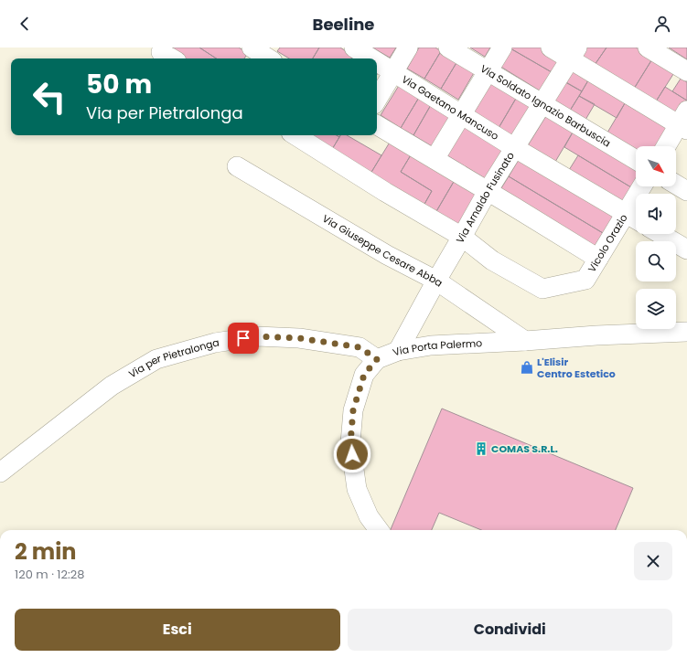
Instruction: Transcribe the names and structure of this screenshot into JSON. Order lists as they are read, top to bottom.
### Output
{
  "streets": {
    "street": [
      "Via Soldato Ignazio Barbuscia",
      "Via Gaetano Mancuso",
      "Via Arnaldo Fusinato",
      "Vicolo Orazio",
      "Via Giuseppe Cesare Abba",
      "Via Porta Palermo",
      "Via per Pietralonga"
    ]
  },
  "crossings": [
    ["Via Soldato Ignazio Barbuscia", "Via Arnaldo Fusinato"],
    ["Via Gaetano Mancuso", "Via Arnaldo Fusinato"],
    ["Via Gaetano Mancuso", "Vicolo Orazio"],
    ["Via Arnaldo Fusinato", "Vicolo Orazio"],
    ["Via Arnaldo Fusinato", "Via Giuseppe Cesare Abba"],
    ["Via Arnaldo Fusinato", "Via Porta Palermo"],
    ["Via Giuseppe Cesare Abba", "Via Porta Palermo"],
    ["Via Porta Palermo", "Via per Pietralonga"]
  ],
  "places": {
    "shop": ["L'Elisir Centro Estetico"],
    "building": ["COMAS S.R.L."]
  },
  "north": "bottom right",
  "page": {
    "header": "Beeline",
    "turn": ["50 m", "Via per Pietralonga"],
    "heading": ["2 min", "120 m · 12:28"],
    "buttons": ["Esci", "Condividi"]
  }
}
